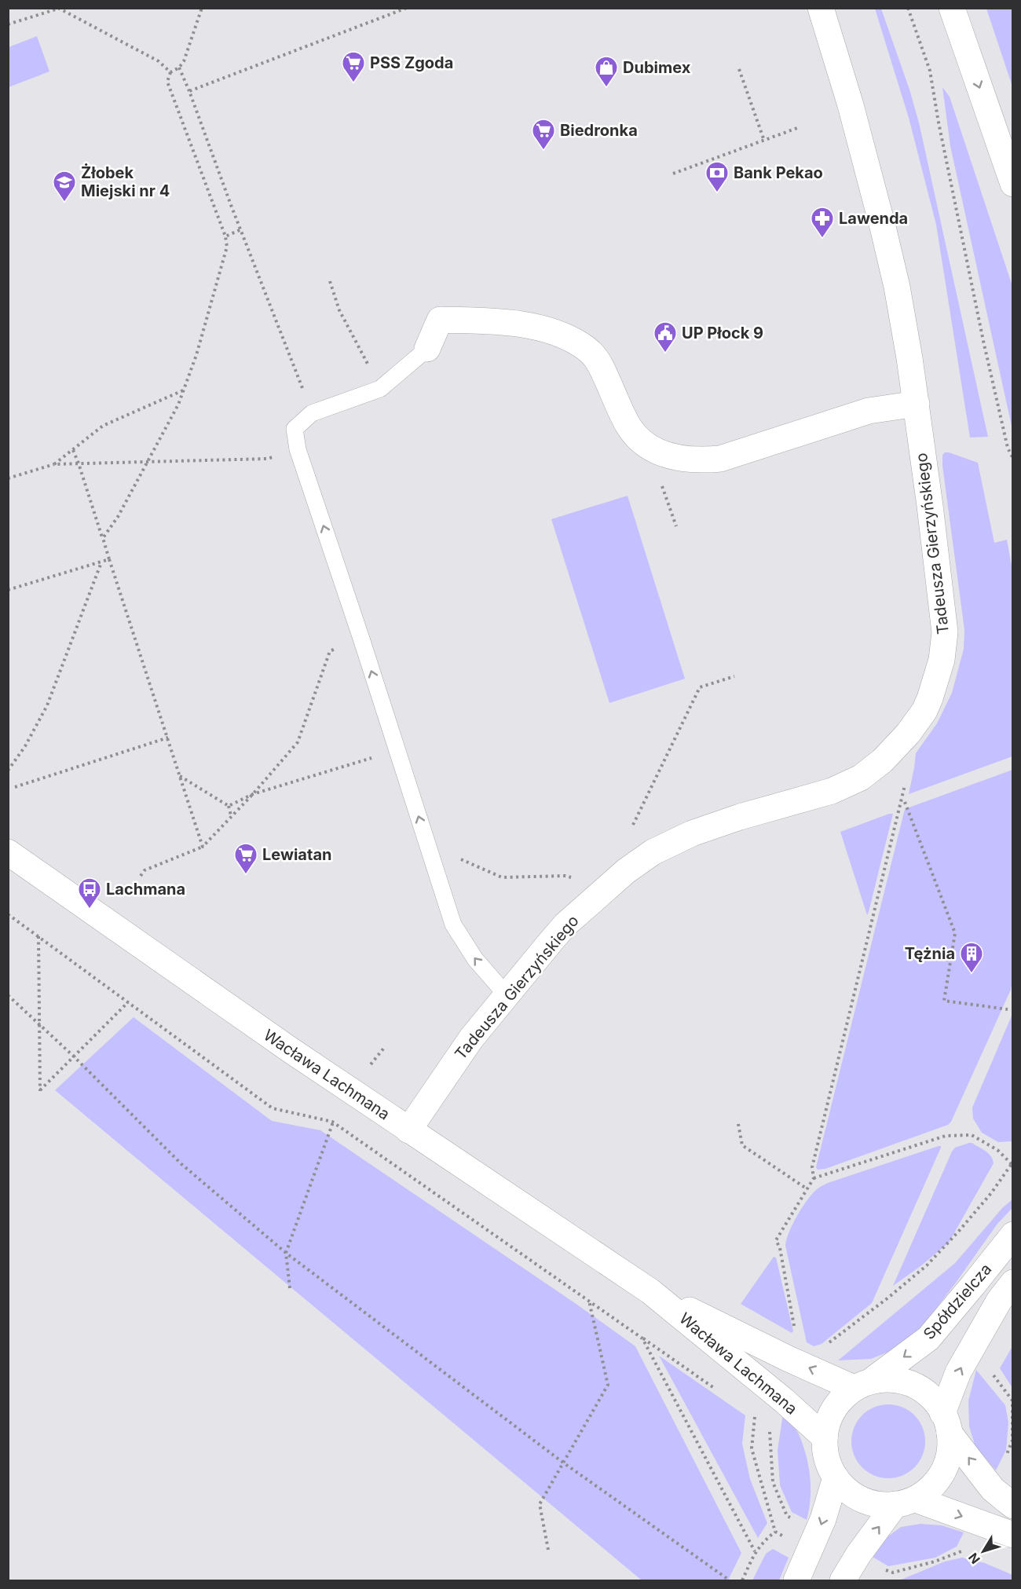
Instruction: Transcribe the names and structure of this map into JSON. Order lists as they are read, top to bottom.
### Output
{
  "streets": {
    "street": ["Tadeusza Gierzyńskiego", "Wacława Lachmana", "Spółdzielcza"]
  },
  "crossings": [
    ["Tadeusza Gierzyńskiego", "Wacława Lachmana"],
    ["Wacława Lachmana", "Spółdzielcza"]
  ],
  "places": {
    "supermarket": ["PSS Zgoda", "Biedronka", "Lewiatan"],
    "shop": ["Dubimex"],
    "bank": ["Bank Pekao"],
    "school or university": ["Żłobek Miejski nr 4"],
    "pharmacy": ["Lawenda"],
    "public building": ["UP Płock 9"],
    "bus stop": ["Lachmana"],
    "building": ["Tężnia"]
  },
  "north": "bottom left"
}
